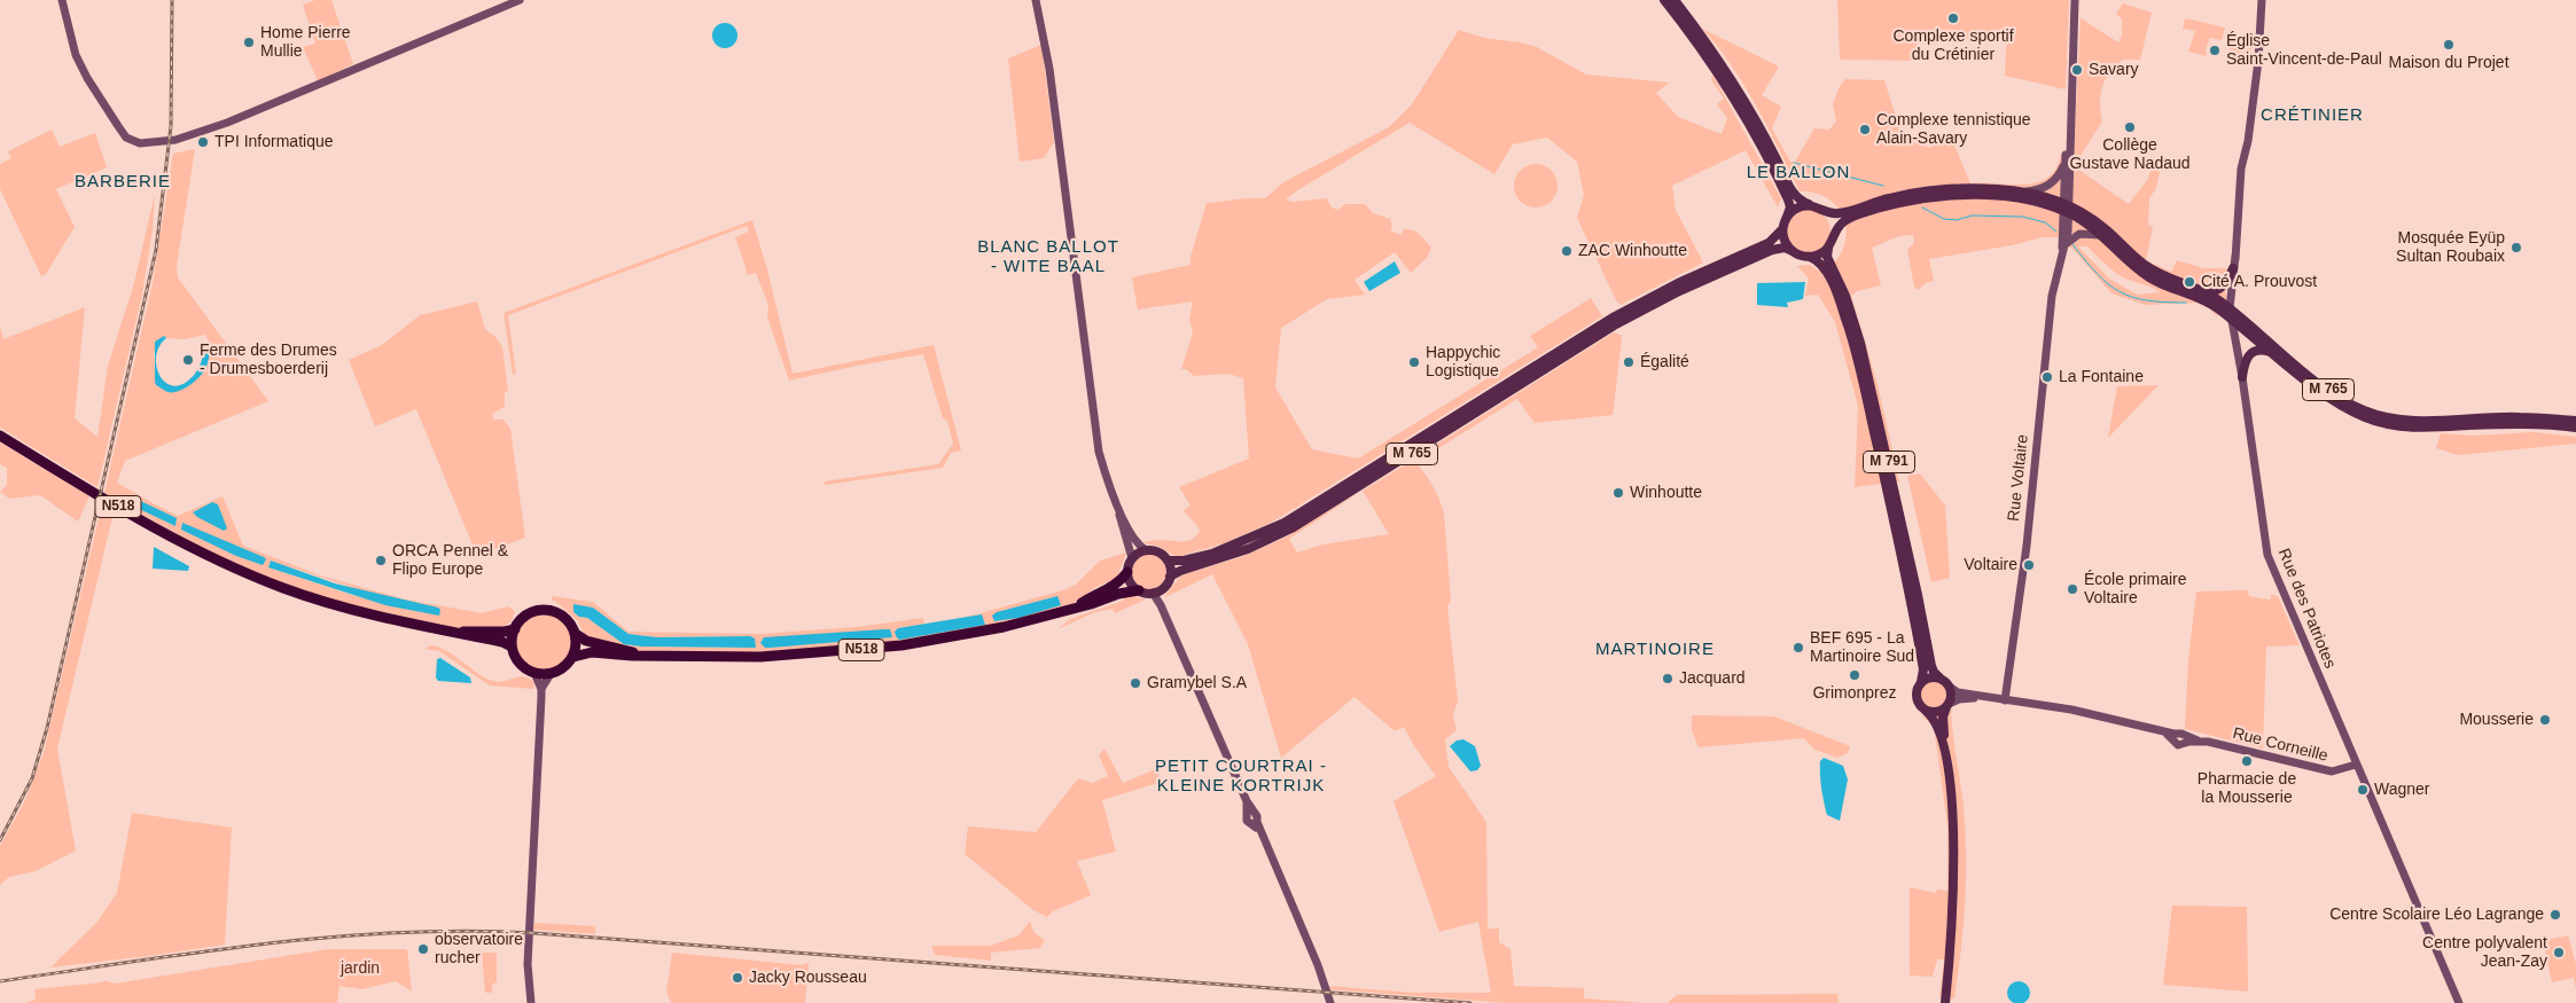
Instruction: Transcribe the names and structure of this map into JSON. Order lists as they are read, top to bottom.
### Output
{
  "streets": {
    "highway": ["N518"],
    "main road": ["M 765", "M 791"],
    "street": ["Rue Voltaire", "Rue des Patriotes", "Rue Corneille"]
  },
  "crossings": [
    ["M 765", "M 791"],
    ["M 765", "Rue Voltaire"],
    ["M 765", "Rue des Patriotes"],
    ["M 791", "Rue Corneille"],
    ["Rue Voltaire", "Rue Corneille"],
    ["Rue des Patriotes", "Rue Corneille"]
  ],
  "districts": [
    "CRÉTINIER",
    "LE BALLON",
    "BARBERIE",
    "BLANC BALLOT - WITE BAAL",
    "MARTINOIRE",
    "PETIT COURTRAI - KLEINE KORTRIJK"
  ],
  "parks": ["jardin"],
  "places": [
    "Complexe sportif du Crétinier",
    "Home Pierre Mullie",
    "Maison du Projet",
    "Église Saint-Vincent-de-Paul",
    "Savary",
    "Collège Gustave Nadaud",
    "Complexe tennistique Alain-Savary",
    "TPI Informatique",
    "Mosquée Eyüp Sultan Roubaix",
    "ZAC Winhoutte",
    "Cité A. Prouvost",
    "Ferme des Drumes - Drumesboerderij",
    "Happychic Logistique",
    "Égalité",
    "La Fontaine",
    "Winhoutte",
    "ORCA Pennel & Flipo Europe",
    "Voltaire",
    "École primaire Voltaire",
    "BEF 695 - La Martinoire Sud",
    "Grimonprez",
    "Jacquard",
    "Gramybel S.A",
    "Mousserie",
    "Pharmacie de la Mousserie",
    "Wagner",
    "Centre Scolaire Léo Lagrange",
    "observatoire rucher",
    "Centre polyvalent Jean-Zay",
    "Jacky Rousseau"
  ]
}
